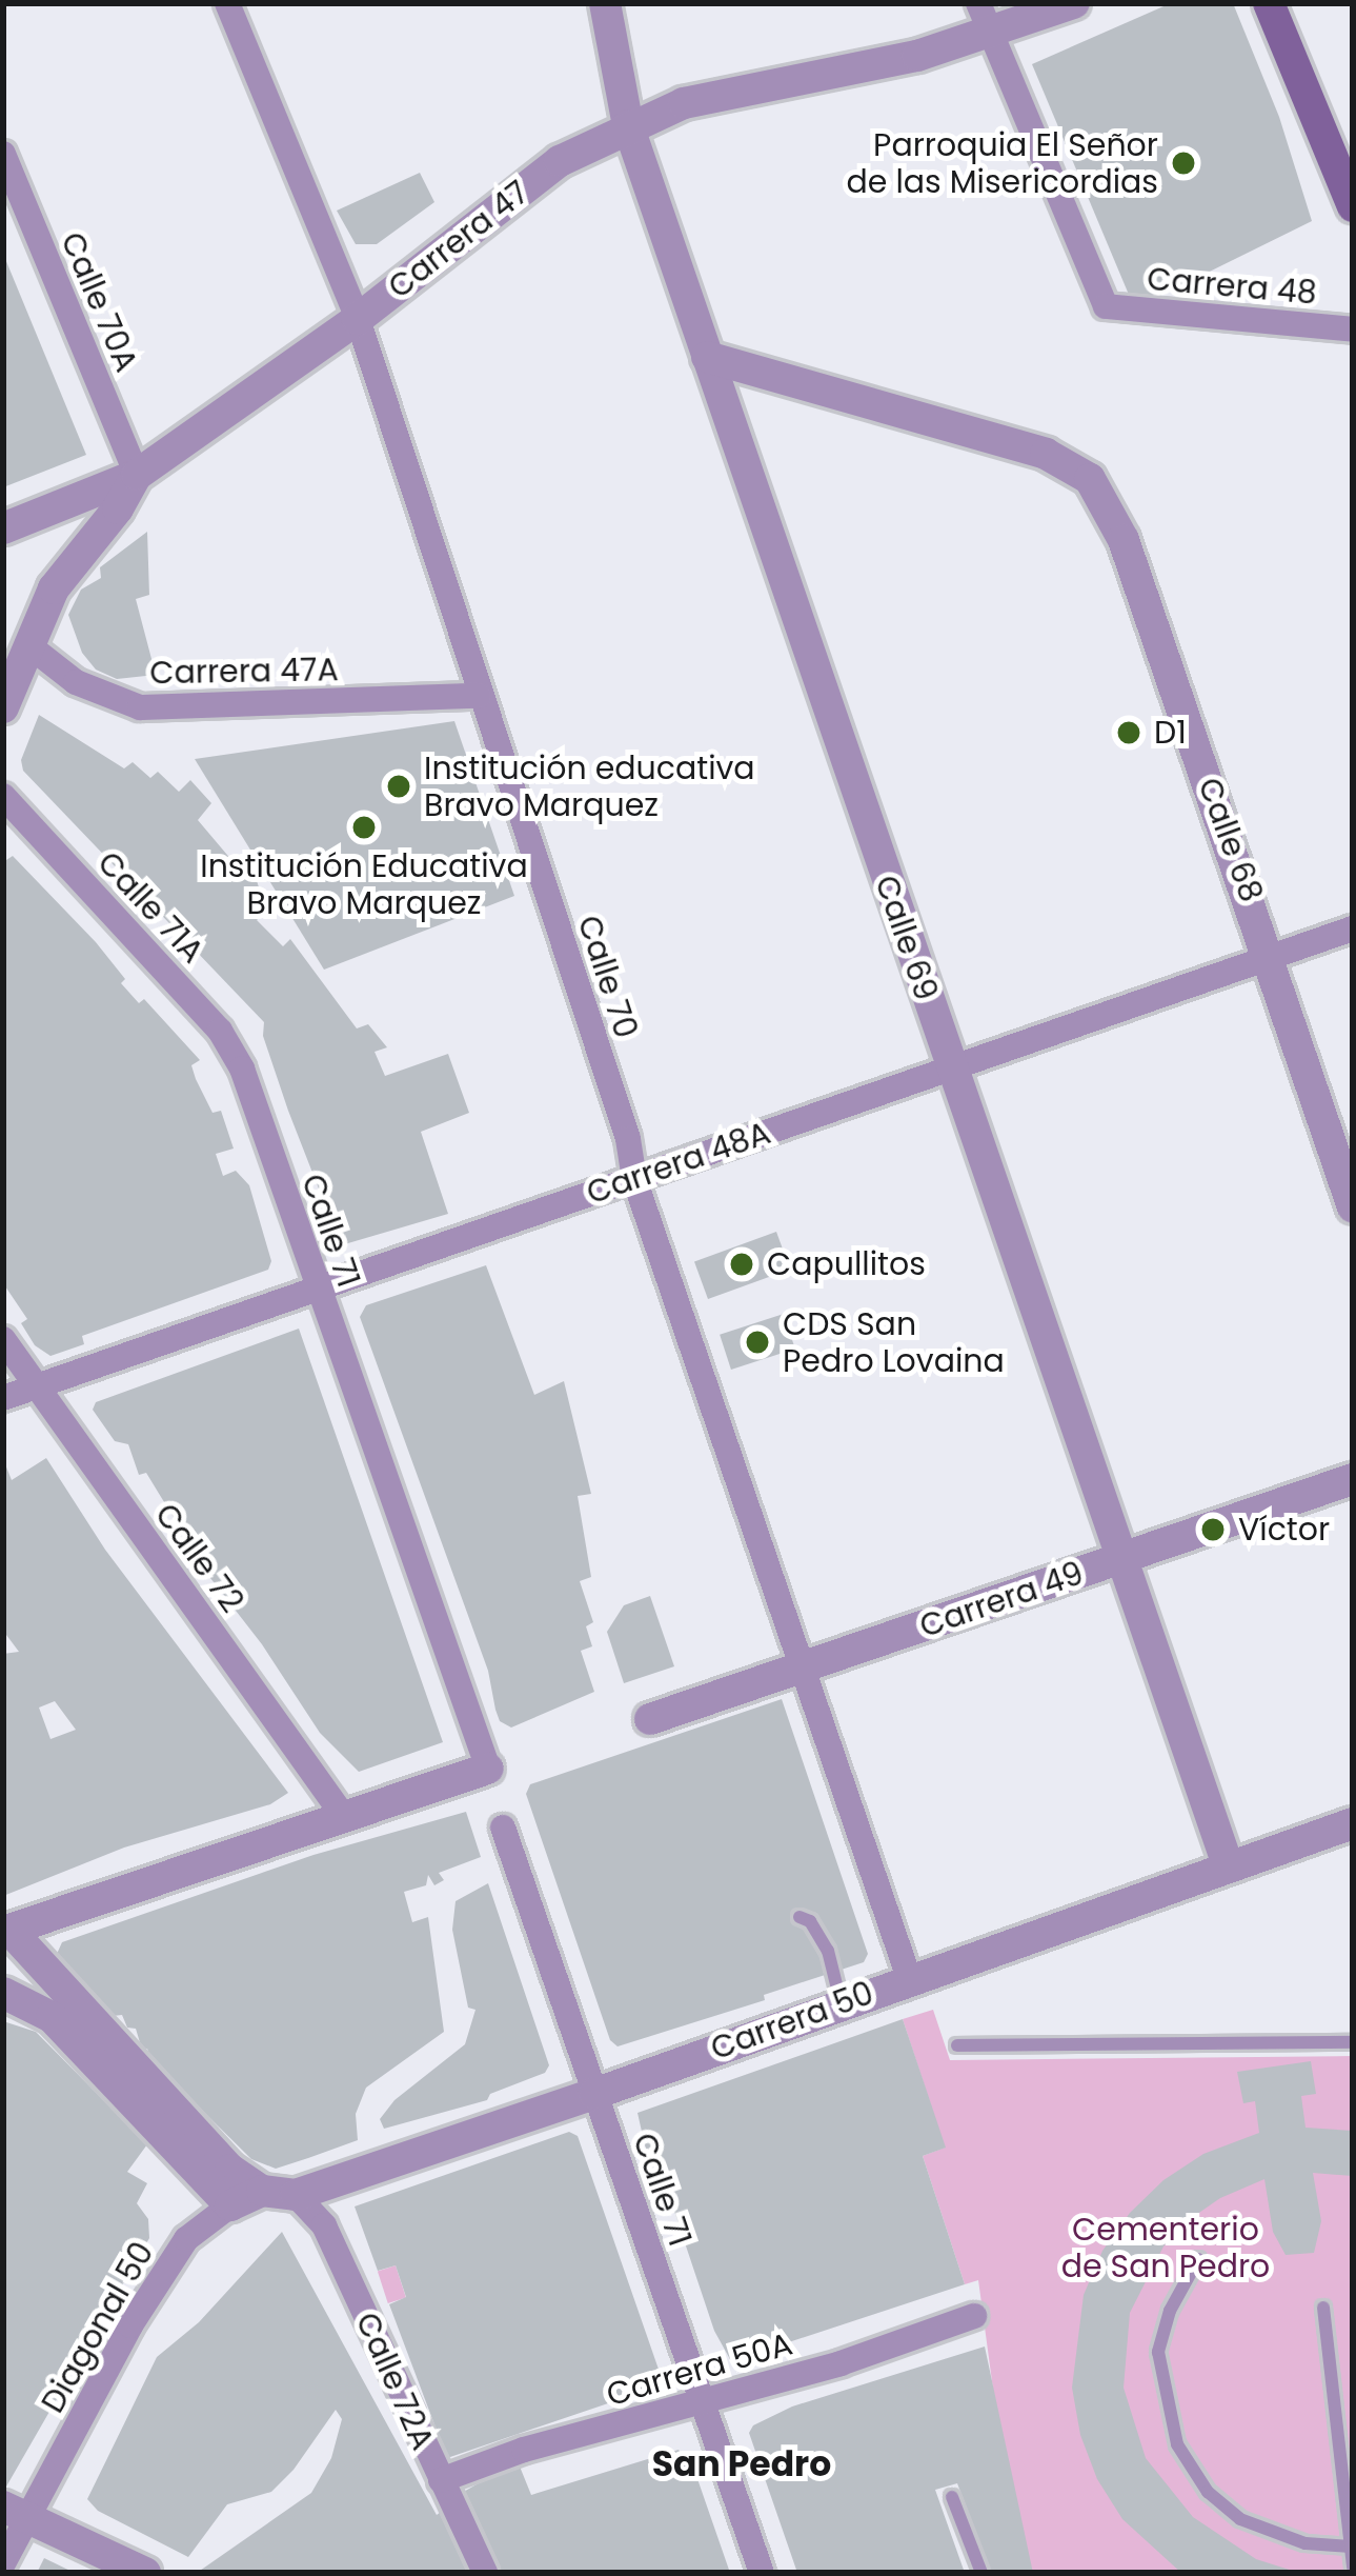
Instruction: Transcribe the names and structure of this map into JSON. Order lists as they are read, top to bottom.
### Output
{
  "streets": {
    "street": [
      "Carrera 47",
      "Carrera 48",
      "Calle 70A",
      "Carrera 47A",
      "Calle 68",
      "Calle 71A",
      "Calle 69",
      "Calle 70",
      "Carrera 48A",
      "Calle 71",
      "Calle 72",
      "Carrera 49",
      "Carrera 50",
      "Diagonal 50",
      "Carrera 50A",
      "Calle 72A"
    ]
  },
  "crossings": [
    ["Carrera 47", "Carrera 48"],
    ["Carrera 47", "Calle 70A"],
    ["Carrera 47", "Carrera 47A"],
    ["Carrera 47", "Calle 69"],
    ["Carrera 47", "Calle 70"],
    ["Carrera 47A", "Calle 70"],
    ["Calle 68", "Calle 69"],
    ["Calle 68", "Carrera 48A"],
    ["Calle 71A", "Calle 71"],
    ["Calle 69", "Carrera 48A"],
    ["Calle 69", "Carrera 49"],
    ["Calle 69", "Carrera 50"],
    ["Calle 70", "Carrera 48A"],
    ["Calle 70", "Carrera 49"],
    ["Calle 70", "Carrera 50"],
    ["Carrera 48A", "Calle 71"],
    ["Carrera 48A", "Calle 72"],
    ["Calle 71", "Carrera 50"],
    ["Calle 71", "Carrera 50A"],
    ["Carrera 50", "Calle 72A"],
    ["Carrera 50A", "Calle 72A"]
  ],
  "districts": ["San Pedro"],
  "parks": ["Cementerio de San Pedro"],
  "places": [
    "Parroquia El Señor de las Misericordias",
    "D1",
    "Institución educativa Bravo Marquez",
    "Institución Educativa Bravo Marquez",
    "Capullitos",
    "CDS San Pedro Lovaina",
    "Víctor"
  ]
}
